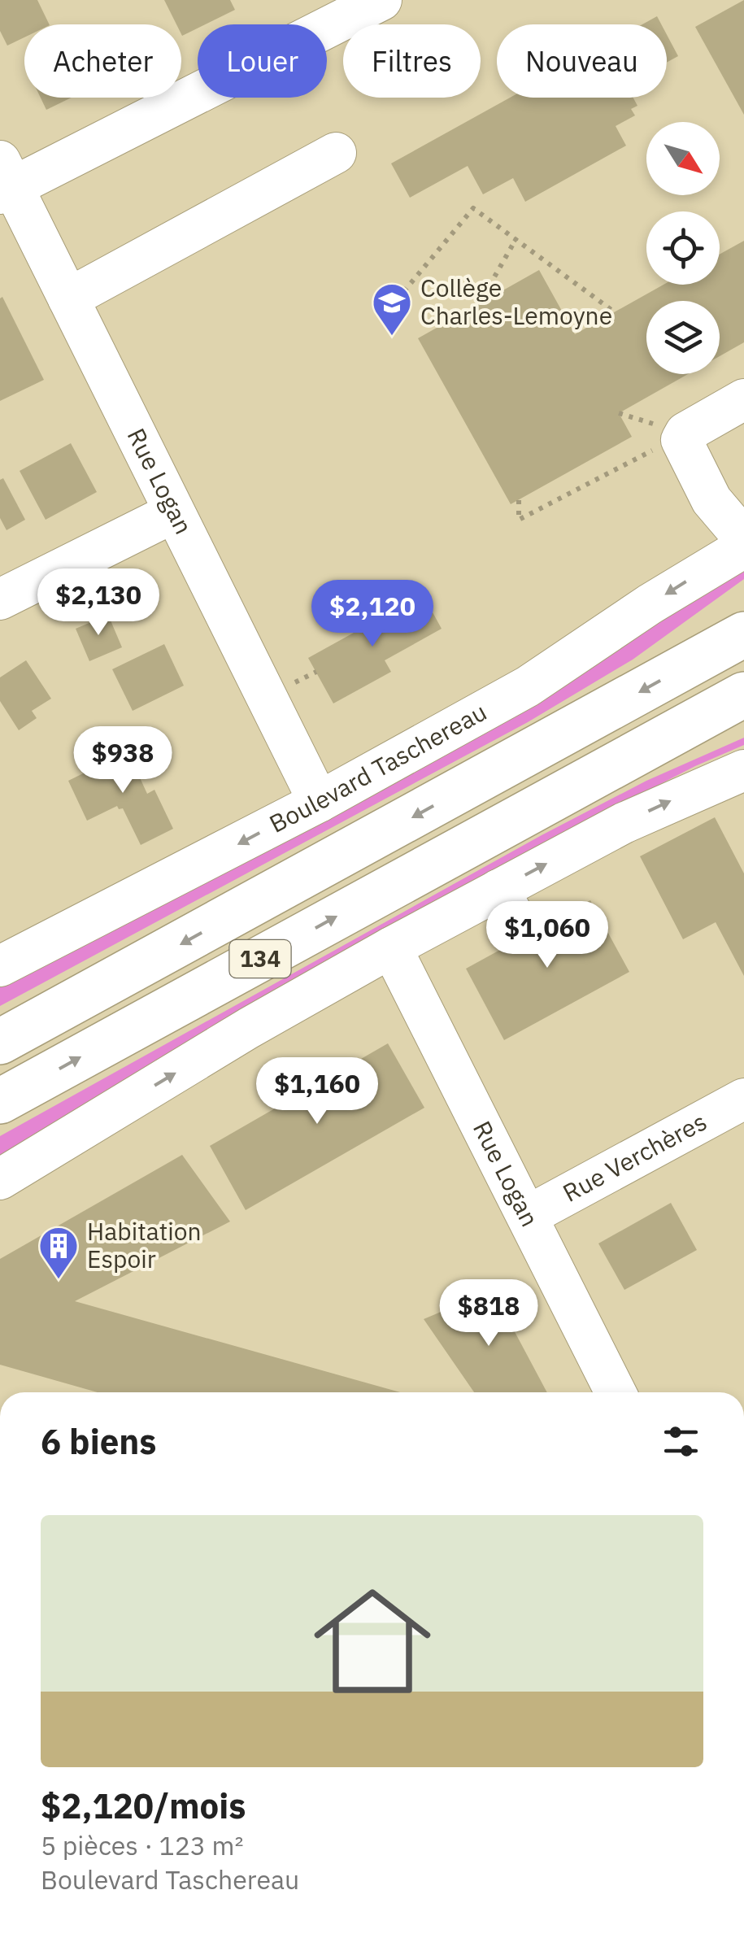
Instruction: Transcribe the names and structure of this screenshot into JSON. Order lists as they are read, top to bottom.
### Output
{
  "streets": {
    "highway": ["134"],
    "street": ["Rue Logan", "Boulevard Taschereau", "Rue Verchères"]
  },
  "crossings": [
    ["Rue Logan", "Boulevard Taschereau"],
    ["Rue Logan", "Rue Verchères"]
  ],
  "places": {
    "school or university": ["Collège Charles-Lemoyne"],
    "building": ["Habitation Espoir"]
  },
  "north": "bottom right",
  "page": {
    "chip": [
      "Acheter",
      "Louer",
      "Filtres",
      "Nouveau"
    ],
    "price": [
      "$2,130",
      "$2,120",
      "$938",
      "$1,060",
      "$1,160",
      "$818"
    ],
    "heading": "6 biens",
    "list": [
      {
        "name": "$2,120/mois",
        "note": "5 pièces · 123 m² · Boulevard Taschereau"
      }
    ]
  }
}
